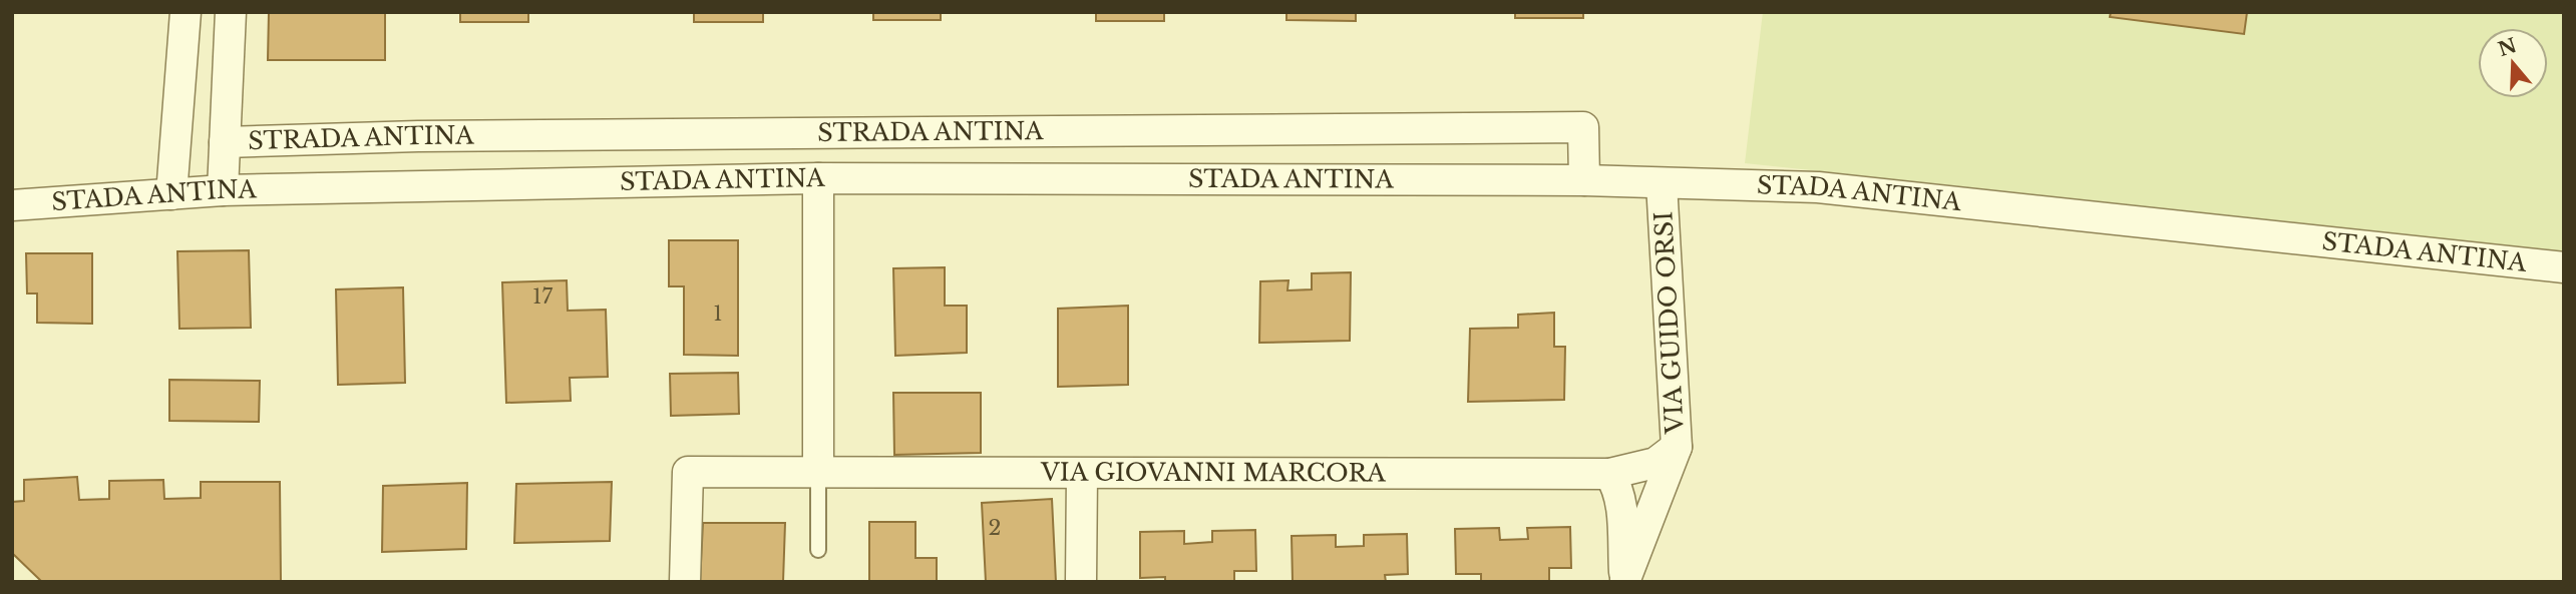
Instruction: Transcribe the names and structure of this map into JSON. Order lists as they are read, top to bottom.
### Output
{
  "streets": {
    "street": [
      "STRADA ANTINA",
      "STADA ANTINA",
      "VIA GUIDO ORSI",
      "VIA GIOVANNI MARCORA"
    ]
  },
  "crossings": [
    ["STRADA ANTINA", "STADA ANTINA"],
    ["STADA ANTINA", "VIA GUIDO ORSI"],
    ["VIA GUIDO ORSI", "VIA GIOVANNI MARCORA"]
  ],
  "house_numbers": ["17", "1", "2"],
  "north": "top"
}
